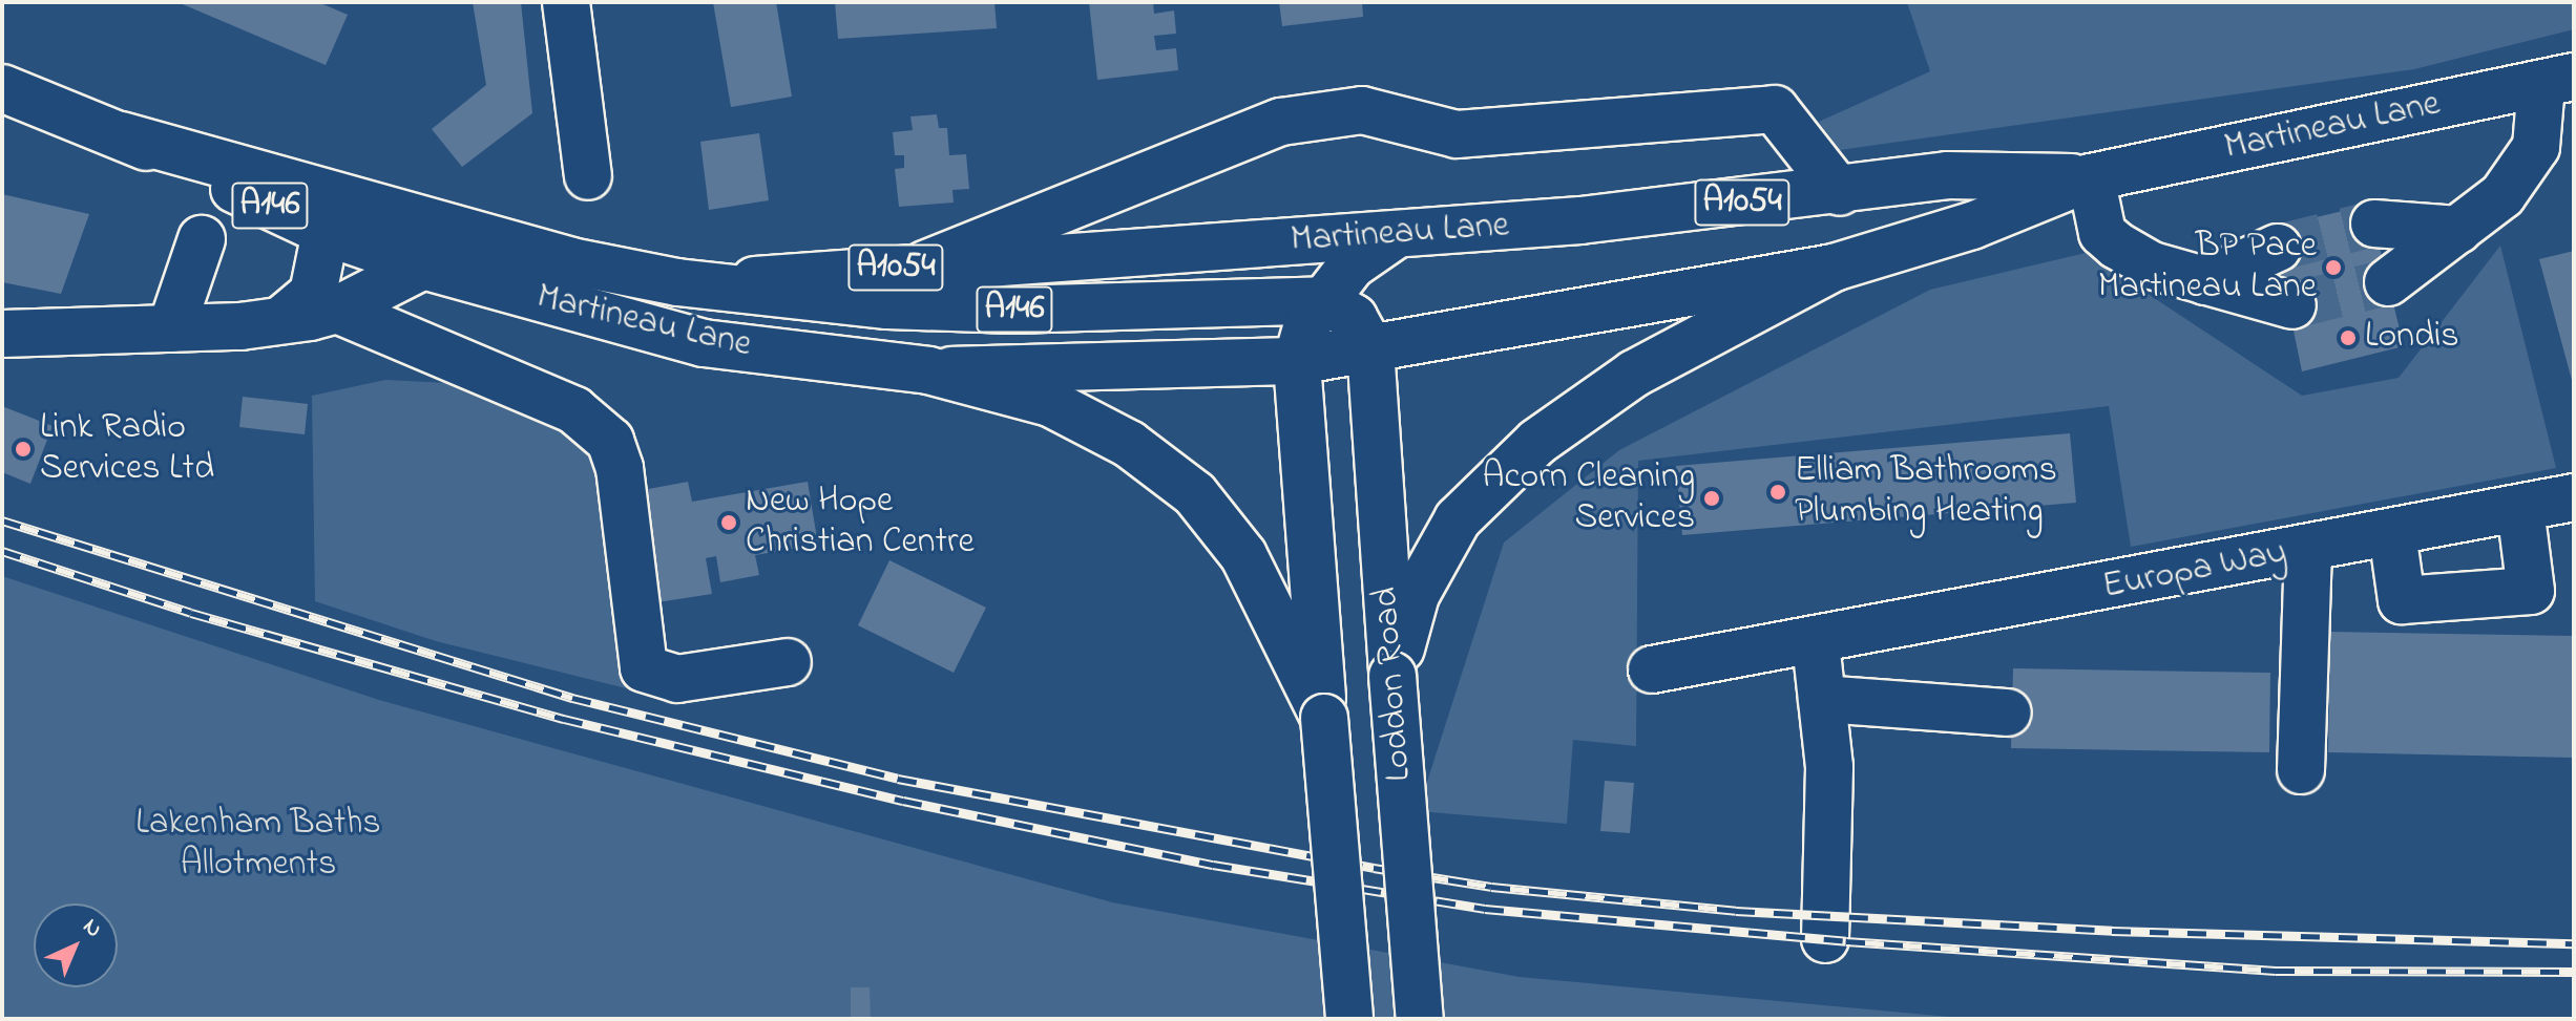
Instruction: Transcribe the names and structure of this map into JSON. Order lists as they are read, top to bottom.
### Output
{
  "streets": {
    "main road": [
      "Martineau Lane",
      "A1054",
      "A146",
      "Europa Way",
      "Loddon Road"
    ]
  },
  "crossings": [
    ["Martineau Lane", "A146"],
    ["Martineau Lane", "Loddon Road"],
    ["A146", "Loddon Road"]
  ],
  "parks": ["Lakenham Baths Allotments"],
  "places": [
    "BP Pace Martineau Lane",
    "Londis",
    "Link Radio Services Ltd",
    "Elliam Bathrooms Plumbing Heating",
    "Acorn Cleaning Services",
    "New Hope Christian Centre"
  ],
  "north": "top right"
}
